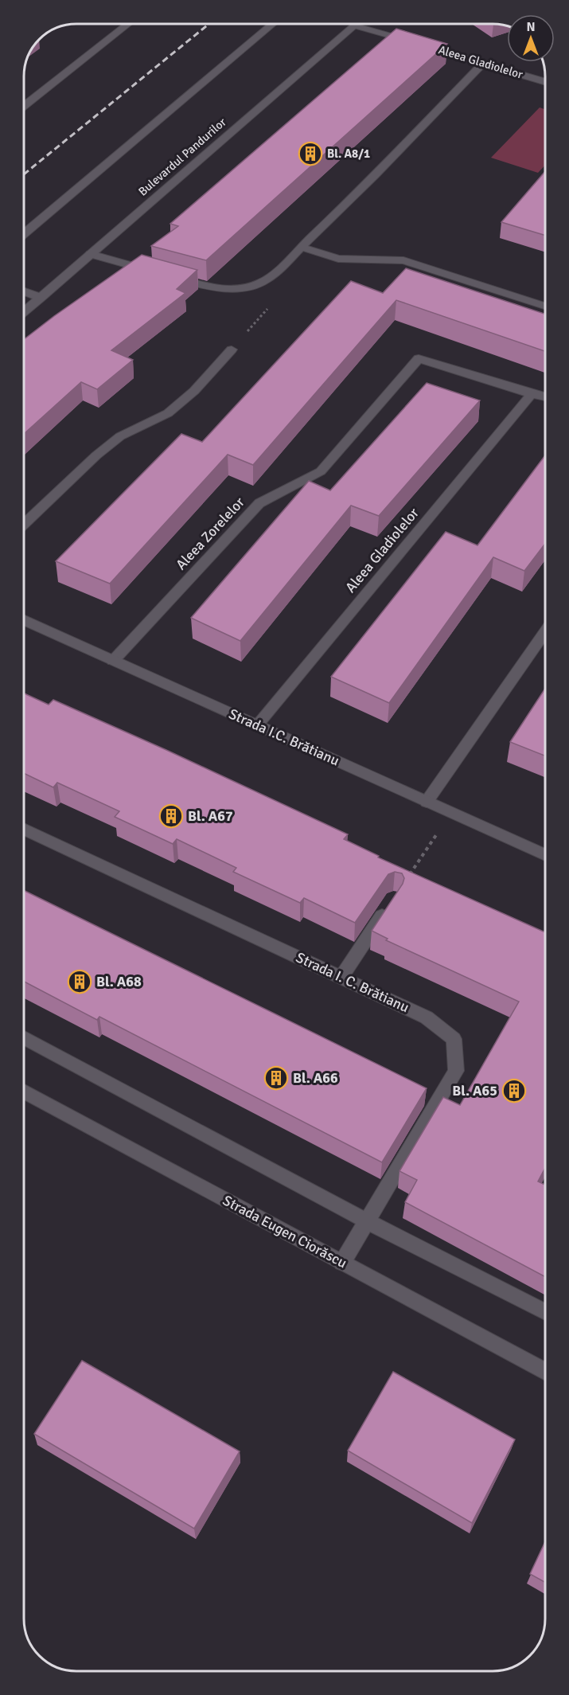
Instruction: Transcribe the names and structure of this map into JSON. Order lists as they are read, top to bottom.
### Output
{
  "streets": {
    "street": [
      "Aleea Gladiolelor",
      "Bulevardul Pandurilor",
      "Aleea Zorelelor",
      "Strada I.C. Brătianu",
      "Strada I. C. Brătianu",
      "Strada Eugen Ciorăscu"
    ]
  },
  "crossings": [
    ["Aleea Gladiolelor", "Bulevardul Pandurilor"],
    ["Aleea Gladiolelor", "Aleea Zorelelor"],
    ["Aleea Gladiolelor", "Strada I.C. Brătianu"],
    ["Aleea Zorelelor", "Strada I.C. Brătianu"],
    ["Strada I. C. Brătianu", "Strada Eugen Ciorăscu"]
  ],
  "places": {
    "building": [
      "Bl. A8/1",
      "Bl. A67",
      "Bl. A68",
      "Bl. A66",
      "Bl. A65"
    ]
  },
  "north": "top"
}
